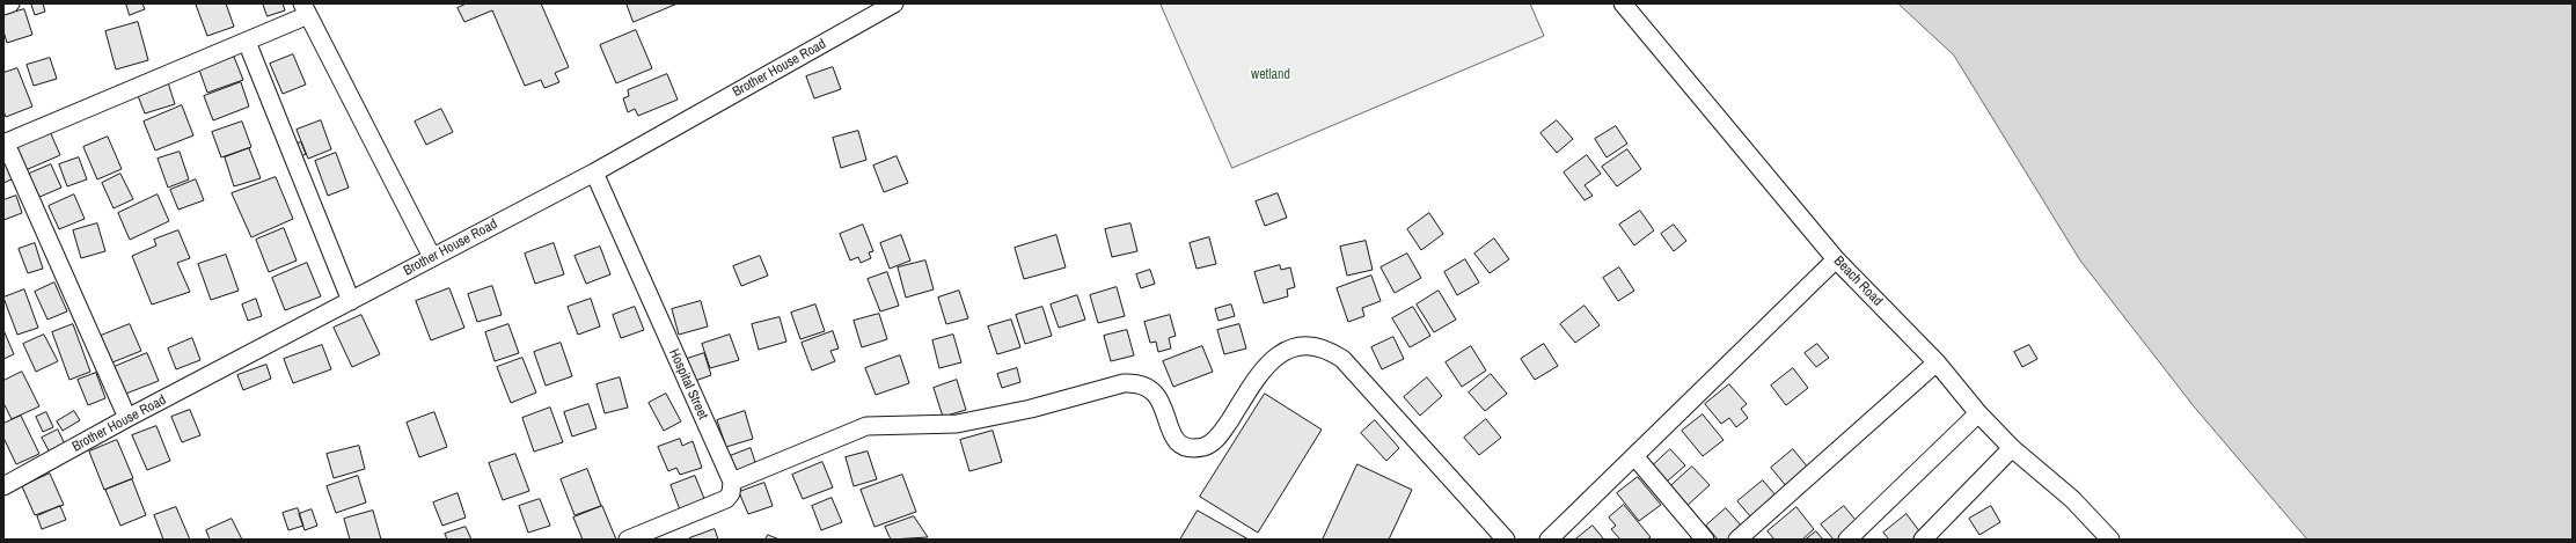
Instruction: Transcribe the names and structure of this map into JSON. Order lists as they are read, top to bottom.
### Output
{
  "streets": {
    "street": ["Brother House Road", "Beach Road", "Hospital Street"]
  },
  "crossings": [
    ["Brother House Road", "Hospital Street"]
  ],
  "parks": ["wetland"]
}
